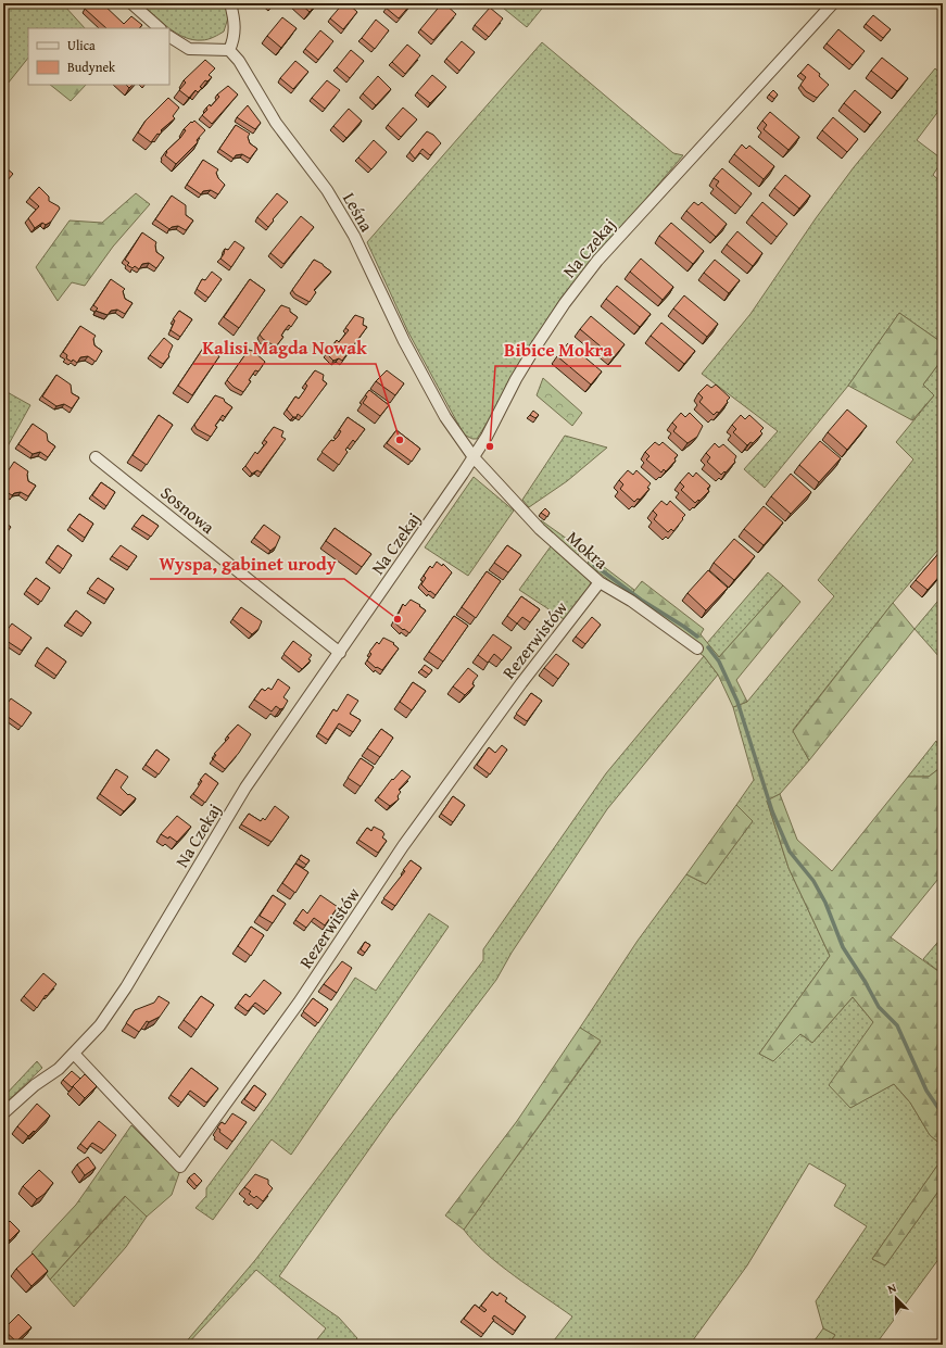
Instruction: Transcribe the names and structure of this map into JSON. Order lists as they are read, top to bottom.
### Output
{
  "streets": {
    "street": [
      "Leśna",
      "Na Czekaj",
      "Sosnowa",
      "Mokra",
      "Rezerwistów"
    ]
  },
  "crossings": [
    ["Leśna", "Na Czekaj"],
    ["Leśna", "Mokra"],
    ["Na Czekaj", "Sosnowa"],
    ["Na Czekaj", "Mokra"],
    ["Na Czekaj", "Rezerwistów"],
    ["Mokra", "Rezerwistów"]
  ],
  "places": ["Kalisi Magda Nowak", "Bibice Mokra", "Wyspa, gabinet urody"],
  "legend": ["Ulica", "Budynek"],
  "north": "top left"
}
